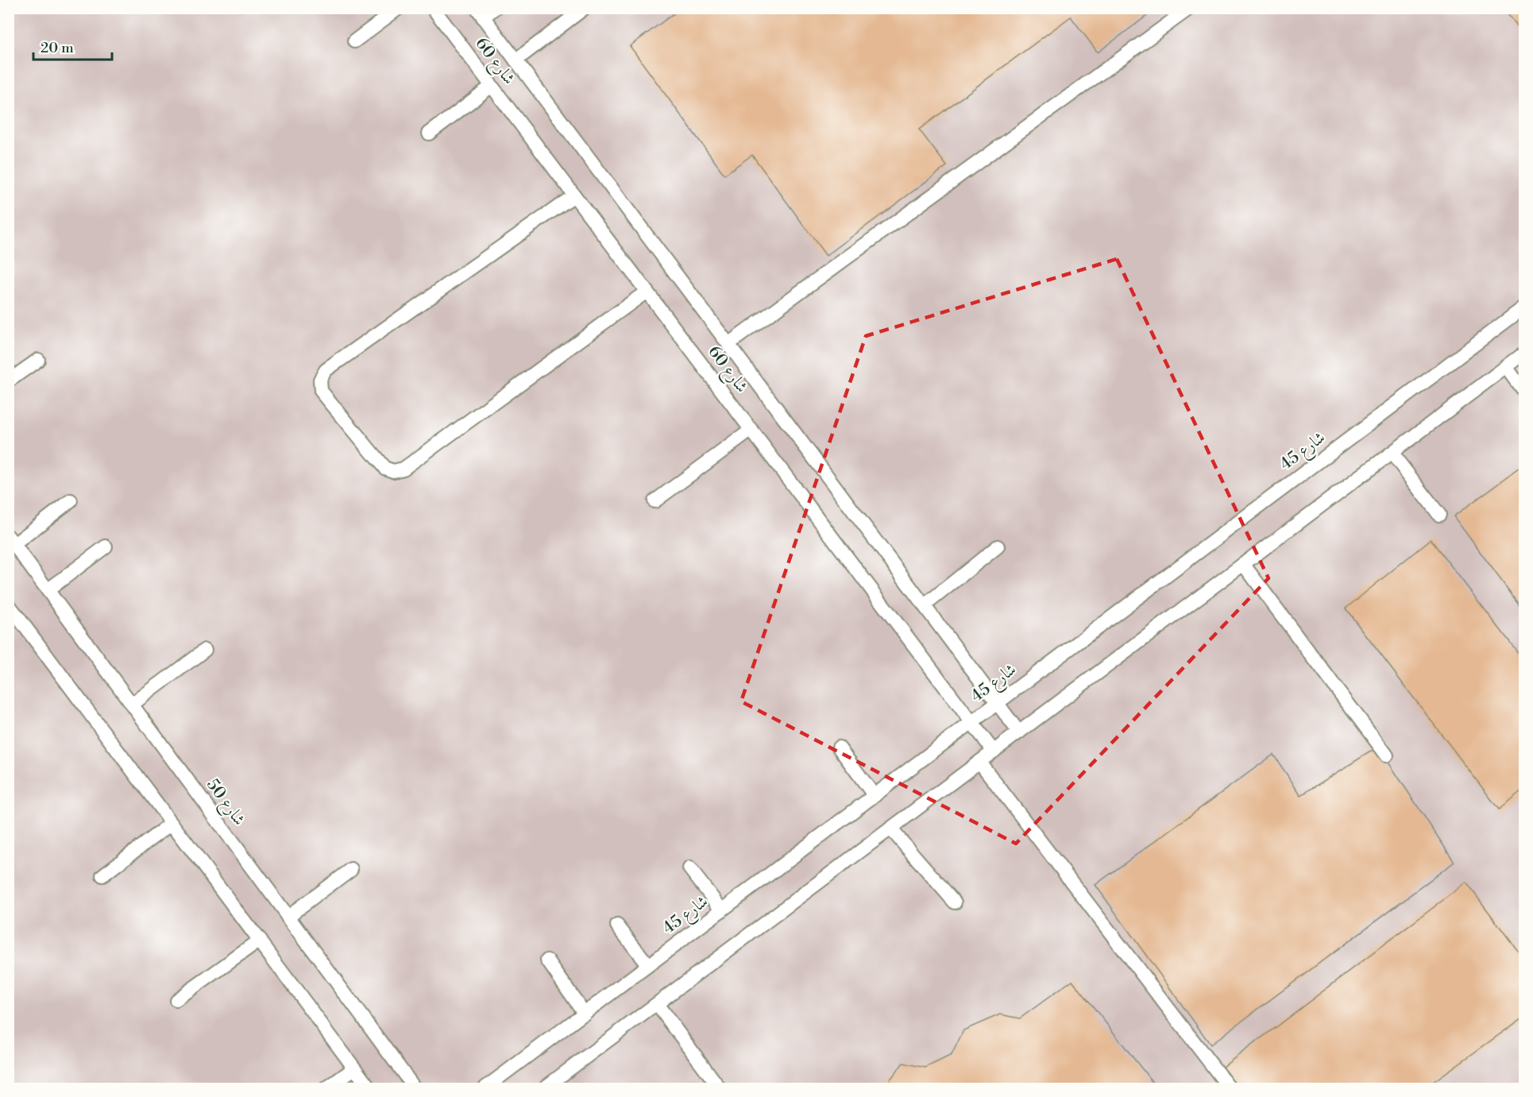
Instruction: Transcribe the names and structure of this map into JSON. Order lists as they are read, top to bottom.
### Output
{
  "streets": {
    "lane": ["شارع 60", "شارع 45", "شارع 50"]
  },
  "crossings": [
    ["شارع 60", "شارع 45"]
  ],
  "scale_bar": "20 m"
}
